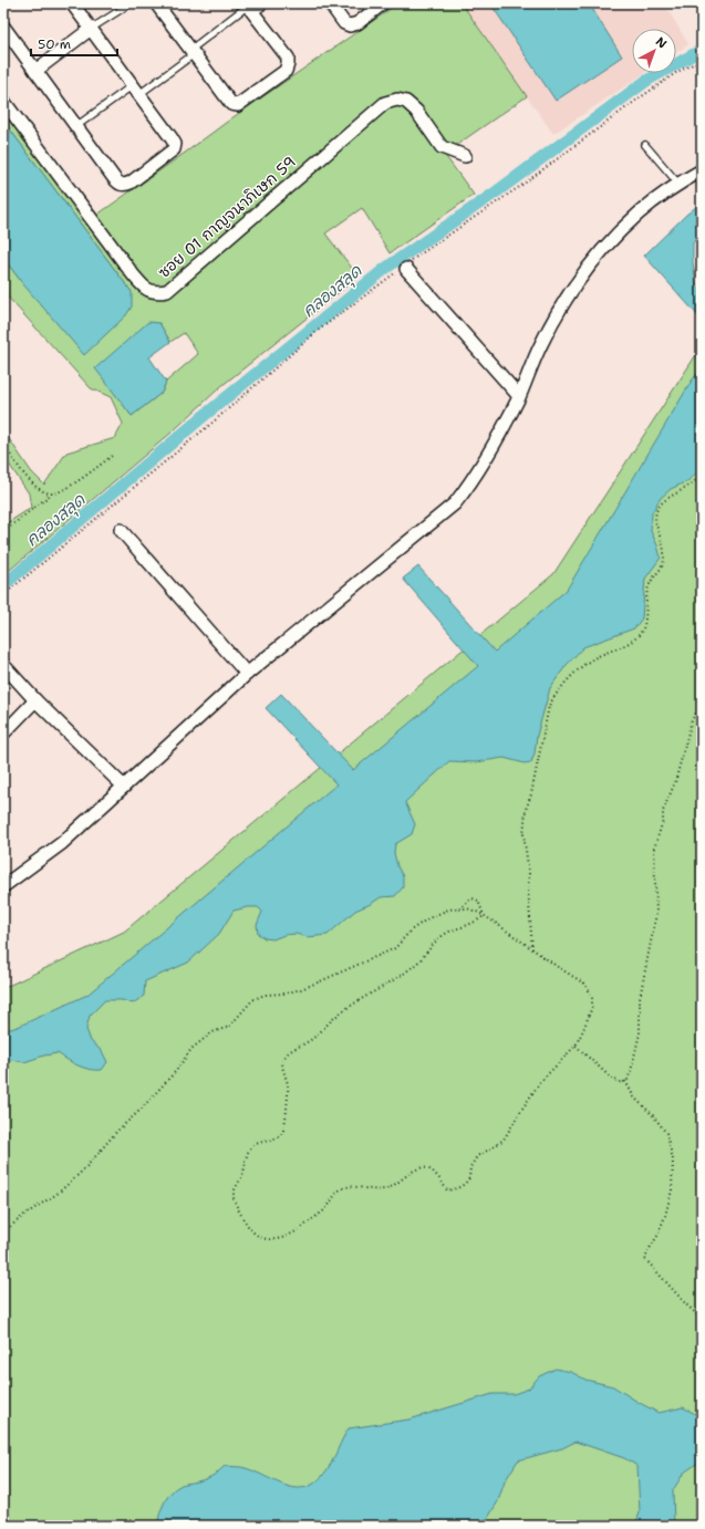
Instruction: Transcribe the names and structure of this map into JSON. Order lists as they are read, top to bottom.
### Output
{
  "streets": {
    "street": ["ซอย 01 กาญจนาภิเษก 59"]
  },
  "water": ["คลองสลุด"],
  "scale_bar": "50 m",
  "north": "top right"
}
